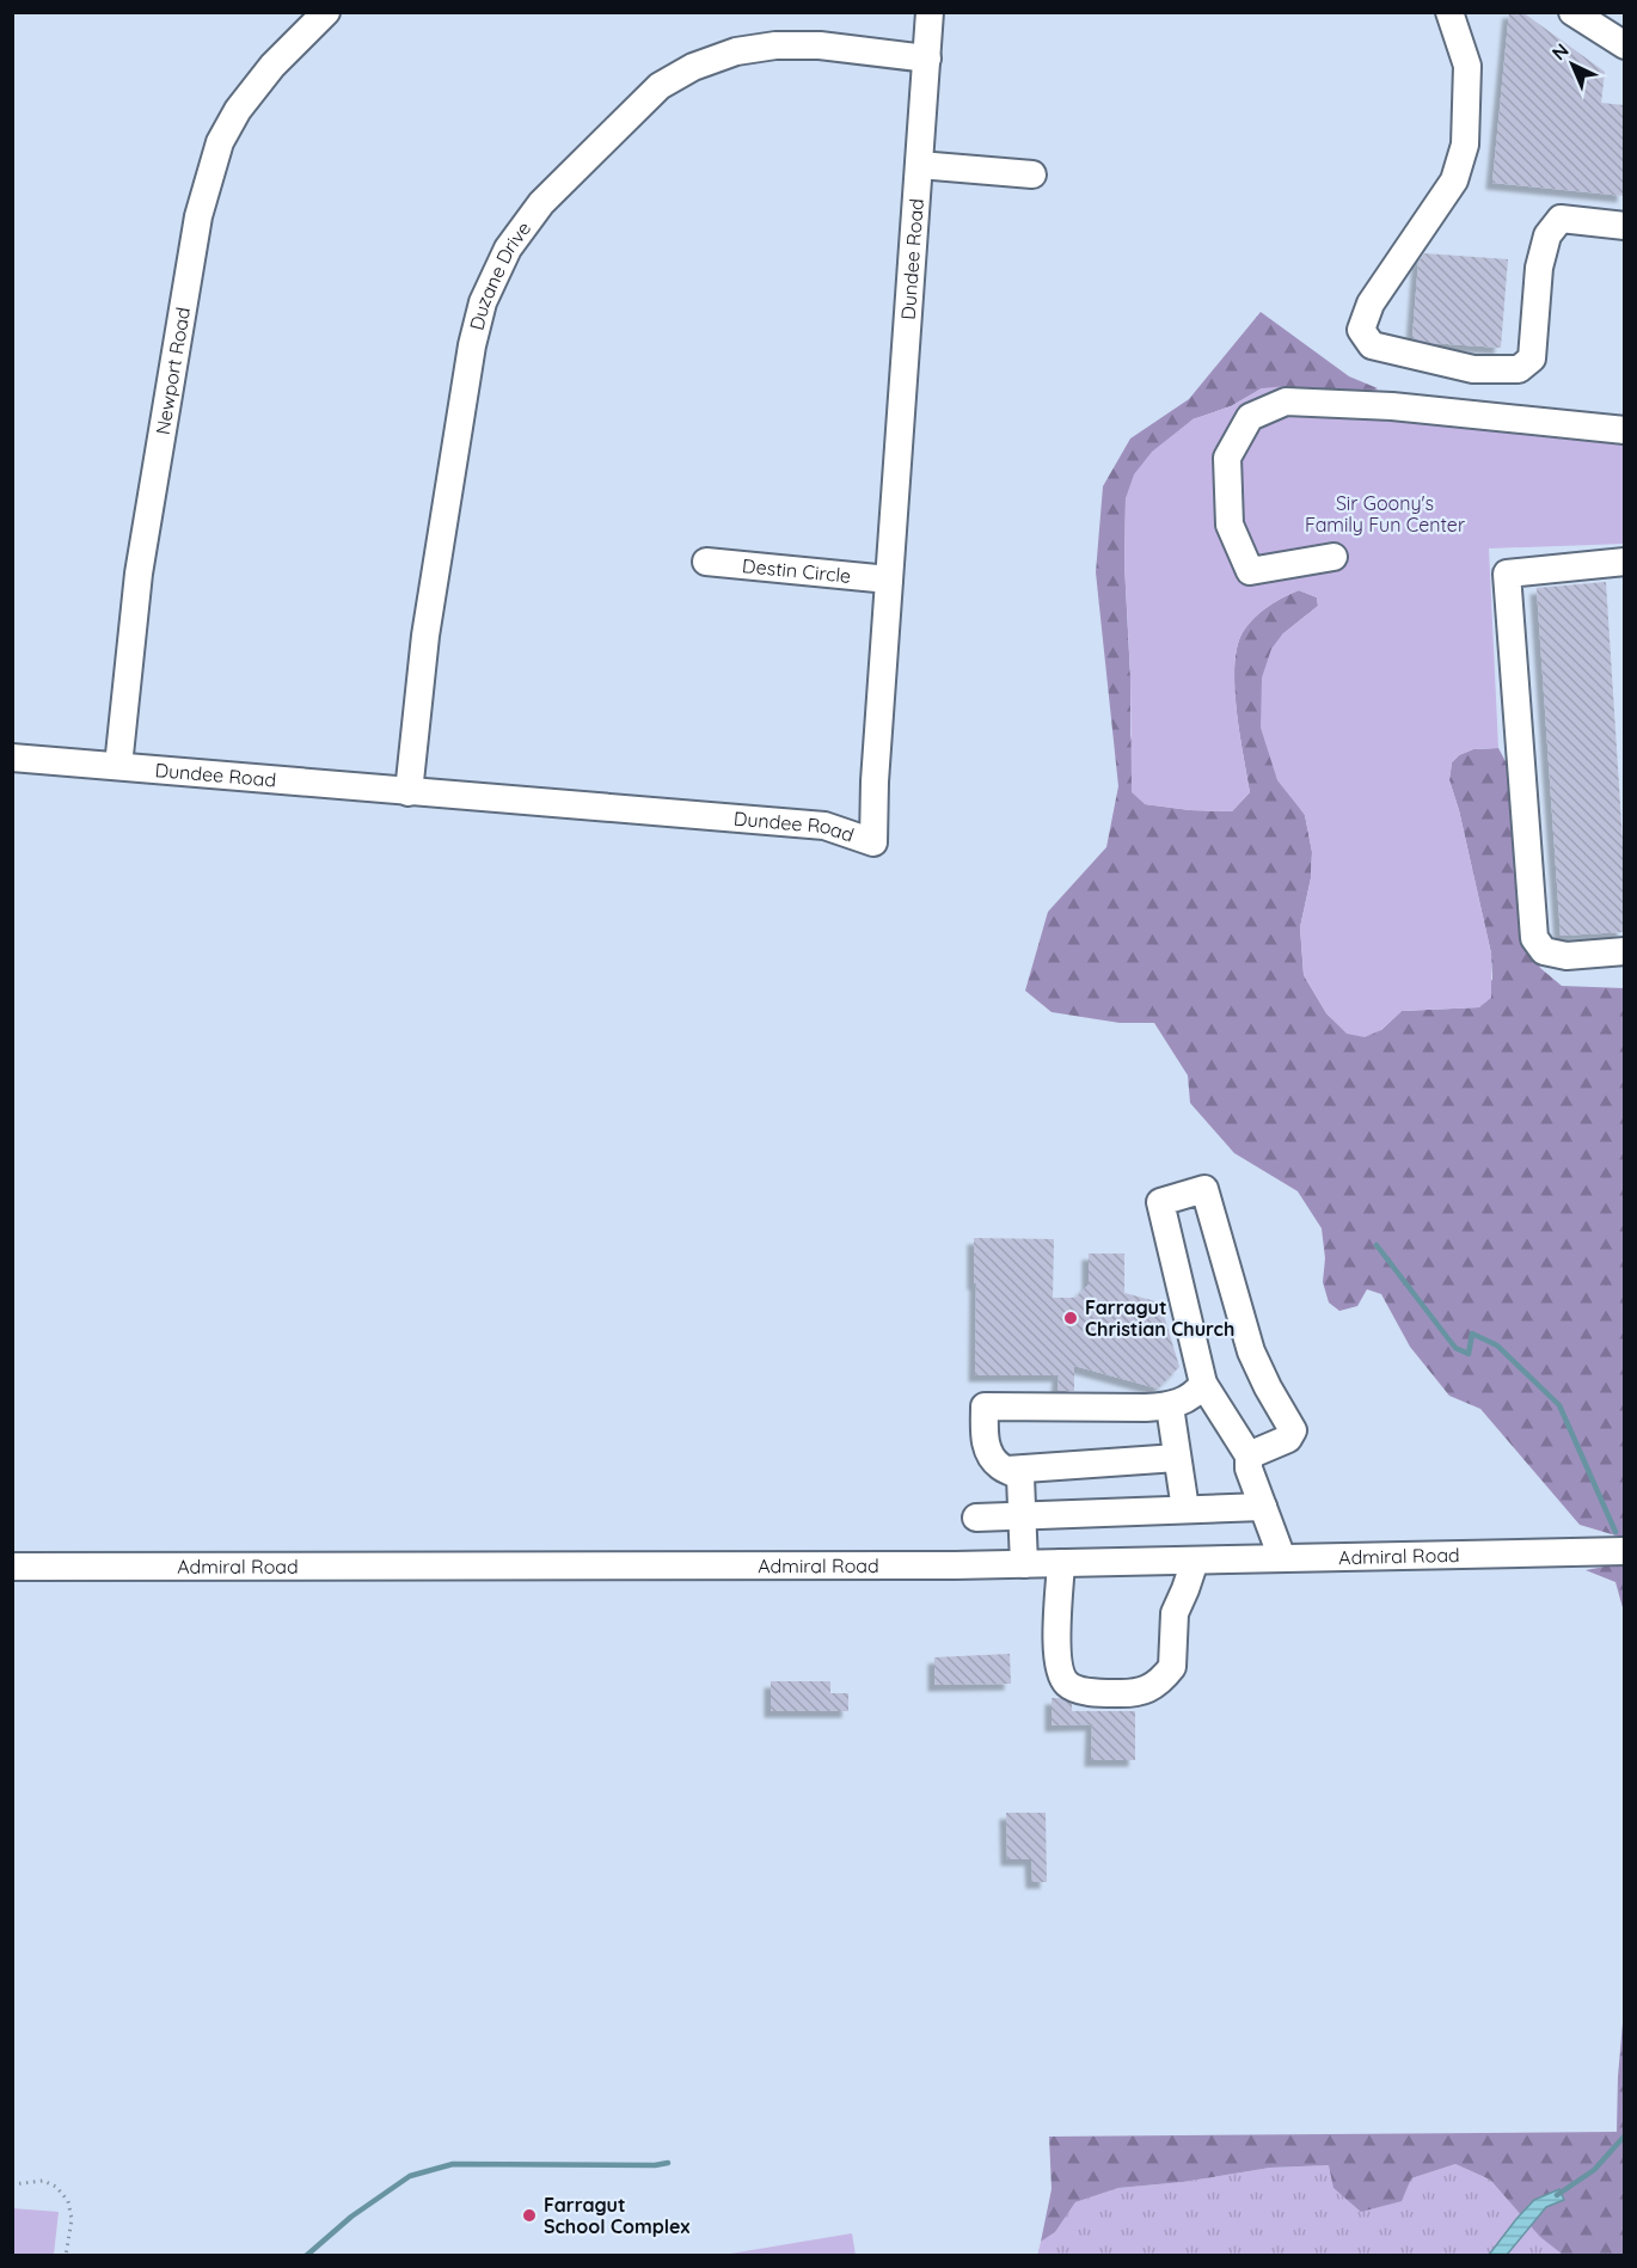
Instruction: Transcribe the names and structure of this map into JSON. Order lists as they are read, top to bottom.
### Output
{
  "streets": {
    "street": [
      "Dundee Road",
      "Duzane Drive",
      "Newport Road",
      "Destin Circle",
      "Admiral Road"
    ]
  },
  "crossings": [
    ["Dundee Road", "Duzane Drive"],
    ["Dundee Road", "Newport Road"],
    ["Dundee Road", "Destin Circle"]
  ],
  "parks": ["Sir Goony's Family Fun Center"],
  "places": ["Farragut Christian Church", "Farragut School Complex"],
  "north": "top left"
}
